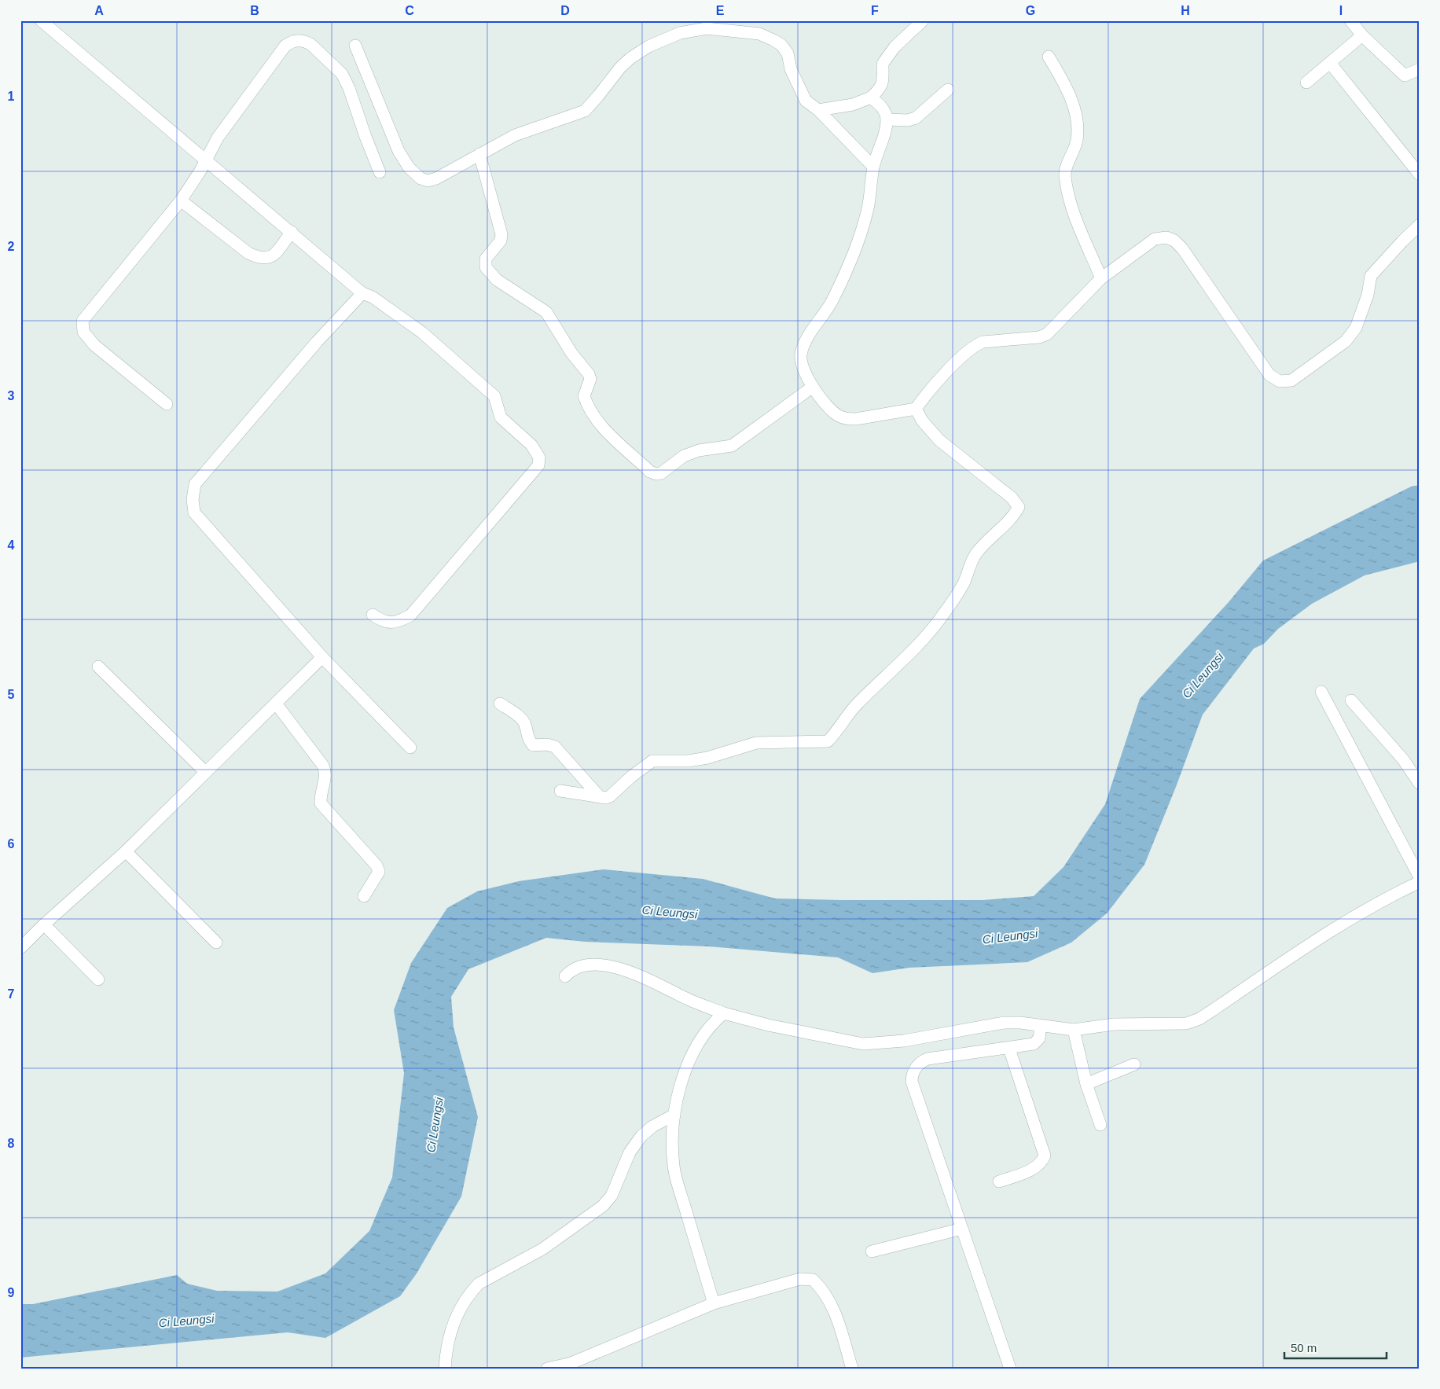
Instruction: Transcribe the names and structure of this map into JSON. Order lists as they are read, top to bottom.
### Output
{
  "water": ["Ci Leungsi"],
  "scale_bar": "50 m",
  "grid": {
    "columns": [
      "A",
      "B",
      "C",
      "D",
      "E",
      "F",
      "G",
      "H",
      "I"
    ],
    "rows": [
      "1",
      "2",
      "3",
      "4",
      "5",
      "6",
      "7",
      "8",
      "9"
    ]
  }
}
